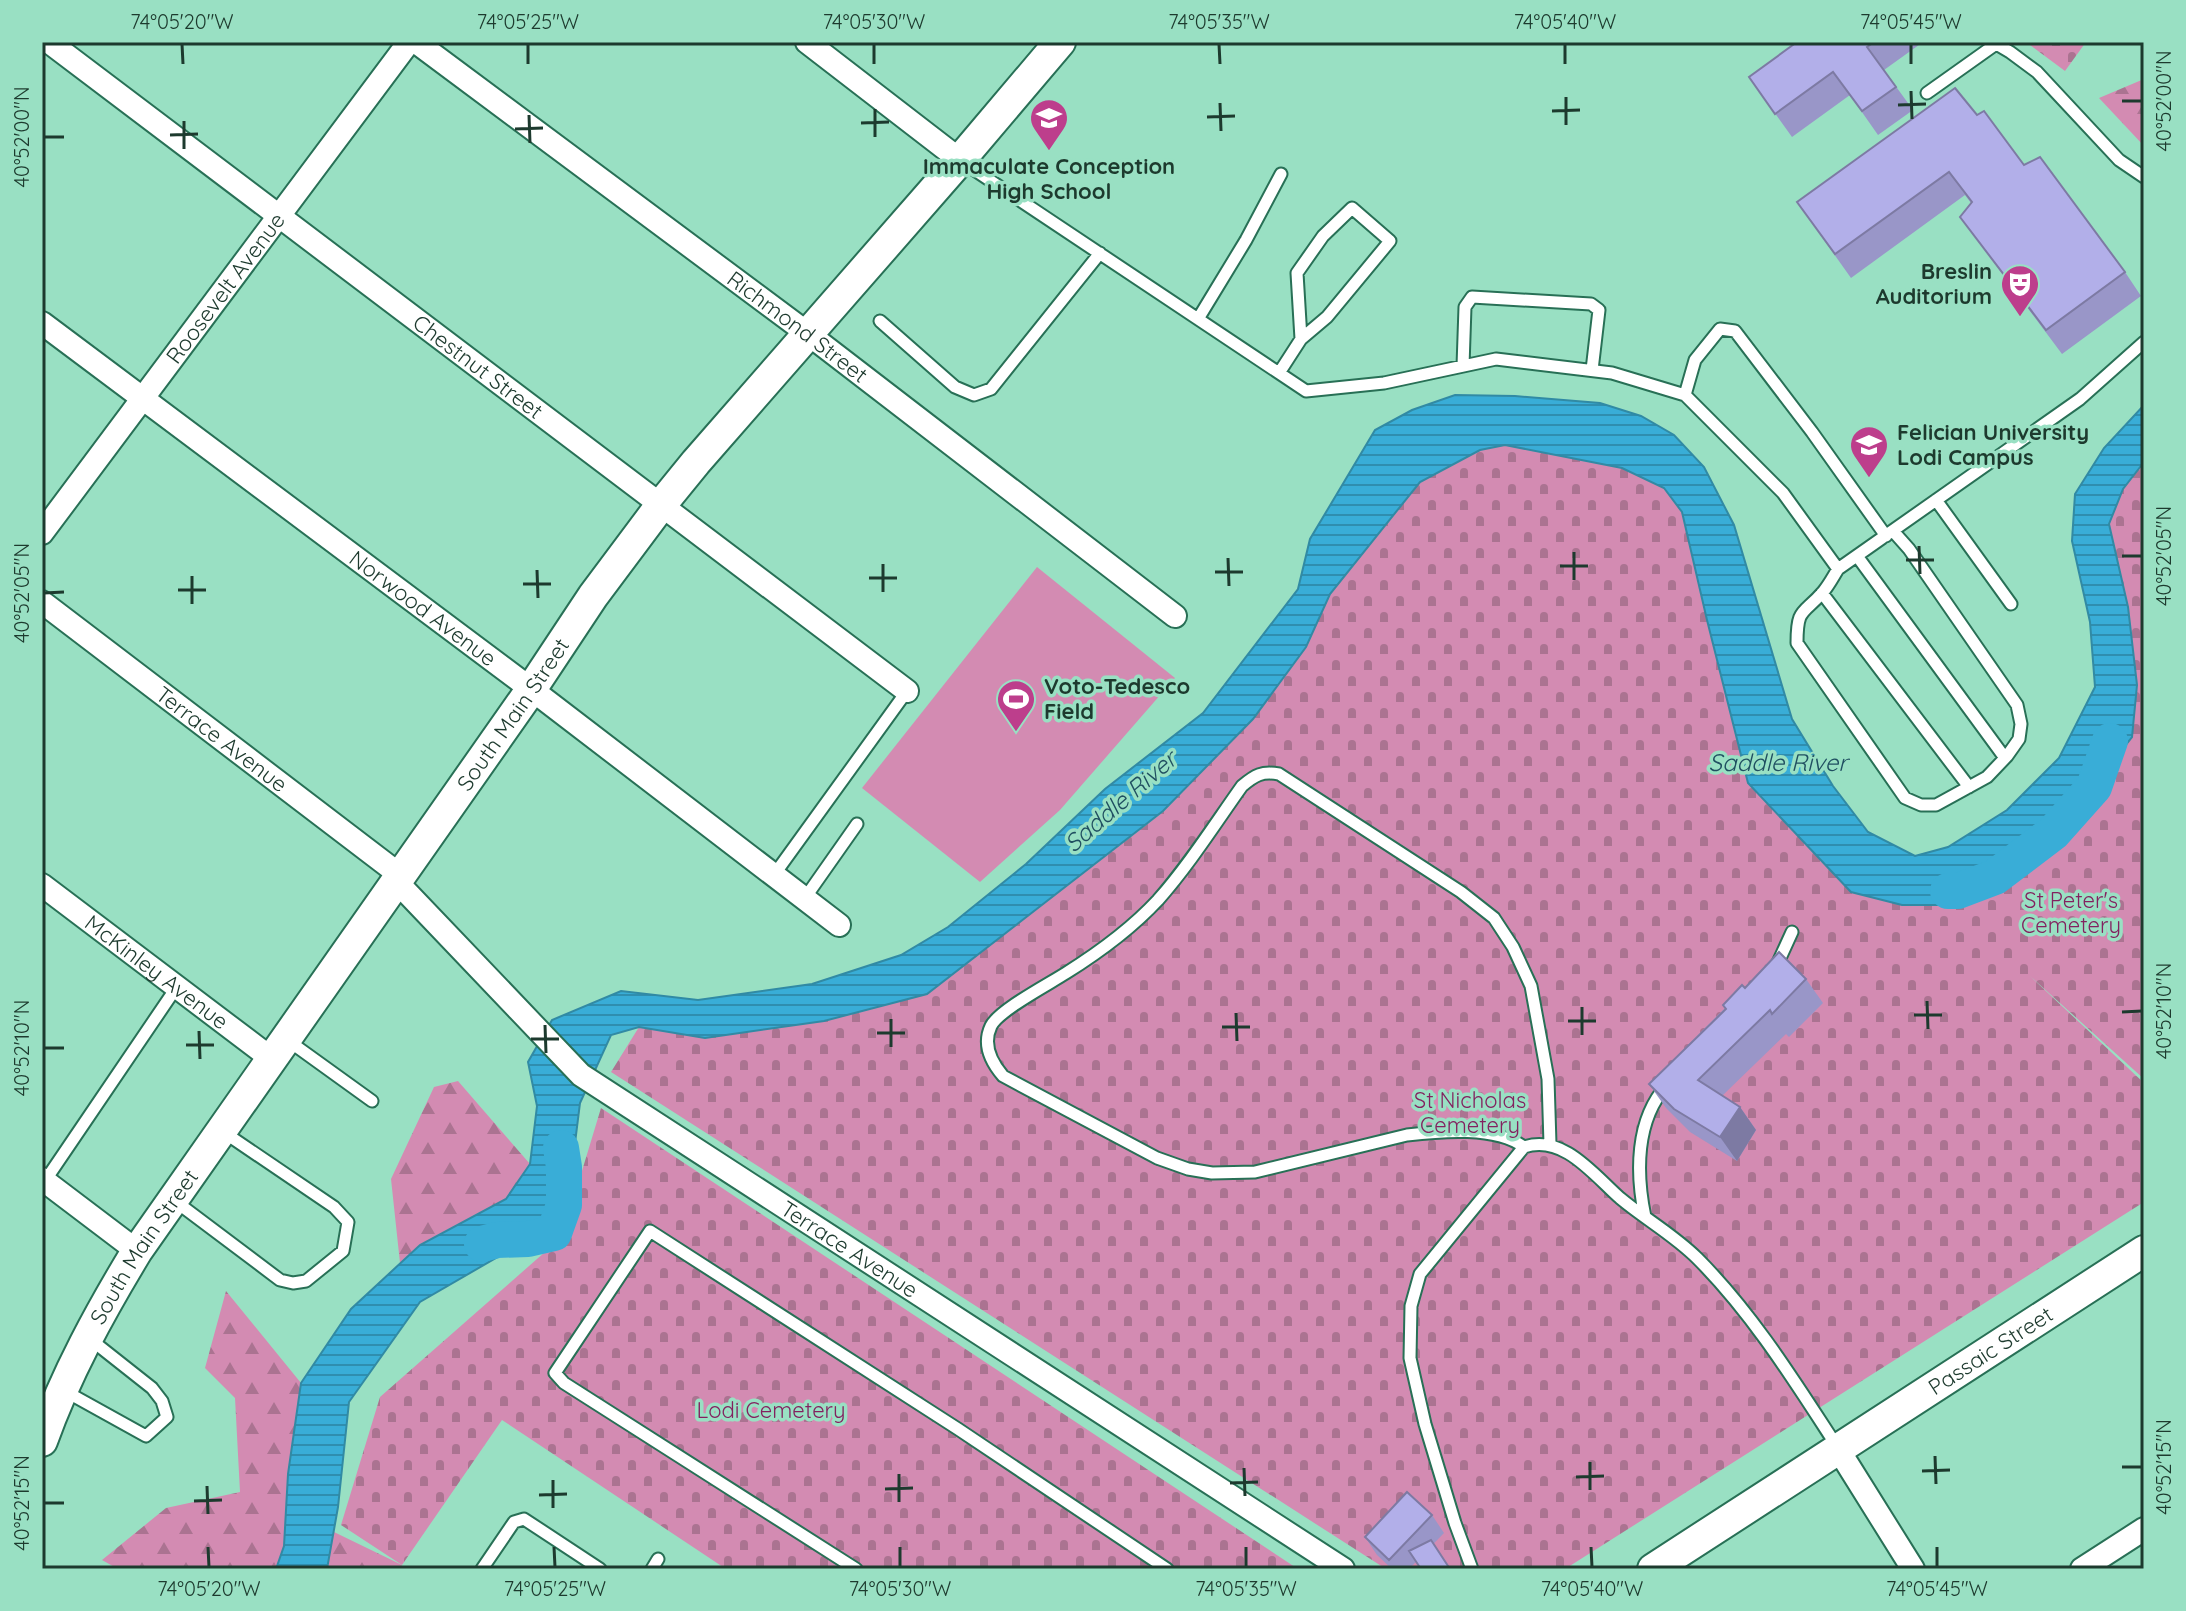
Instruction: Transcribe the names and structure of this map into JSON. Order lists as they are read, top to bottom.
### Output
{
  "streets": {
    "street": [
      "Roosevelt Avenue",
      "Richmond Street",
      "Chestnut Street",
      "Norwood Avenue",
      "South Main Street",
      "Terrace Avenue",
      "McKinley Avenue",
      "Passaic Street"
    ]
  },
  "crossings": [
    ["Roosevelt Avenue", "Chestnut Street"],
    ["Roosevelt Avenue", "Norwood Avenue"],
    ["Richmond Street", "South Main Street"],
    ["Chestnut Street", "South Main Street"],
    ["Norwood Avenue", "South Main Street"],
    ["South Main Street", "Terrace Avenue"],
    ["South Main Street", "McKinley Avenue"]
  ],
  "water": ["Saddle River"],
  "parks": ["St Peter's Cemetery", "St Nicholas Cemetery", "Lodi Cemetery"],
  "places": {
    "school or university": ["Immaculate Conception High School", "Felician University Lodi Campus"],
    "theatre": ["Breslin Auditorium"],
    "sports": ["Voto-Tedesco Field"]
  },
  "coordinates": [
    "74°05'20\"W",
    "74°05'25\"W",
    "74°05'30\"W",
    "74°05'35\"W",
    "74°05'40\"W",
    "74°05'45\"W",
    "40°52'00\"N",
    "40°52'05\"N",
    "40°52'10\"N",
    "40°52'15\"N"
  ]
}
